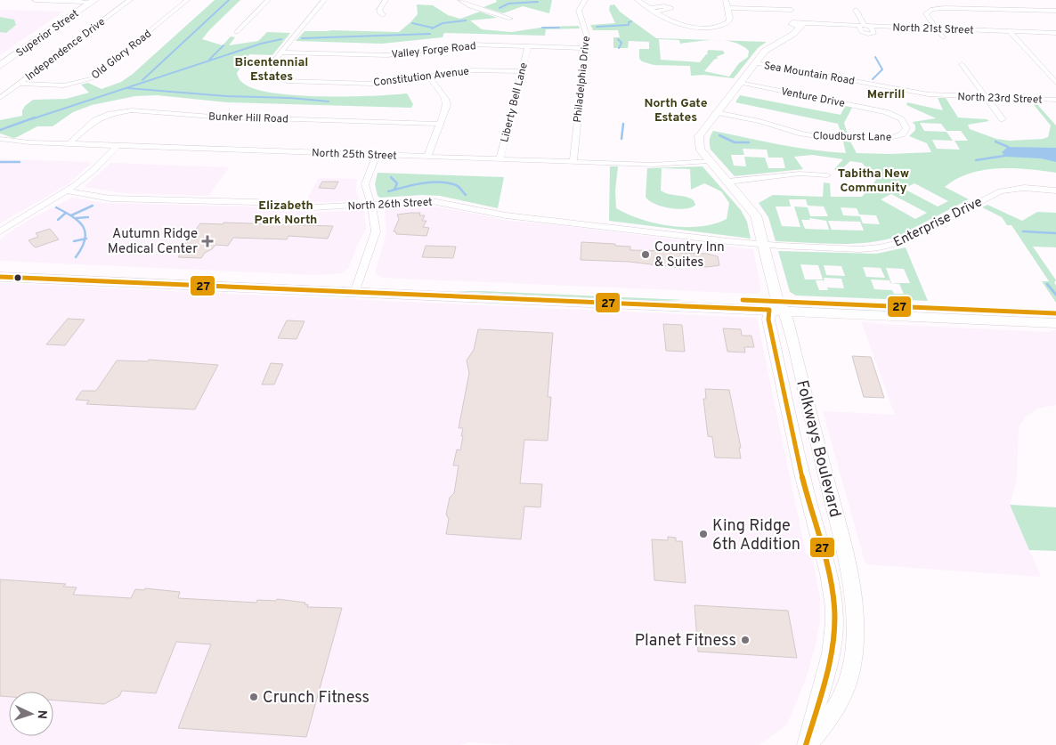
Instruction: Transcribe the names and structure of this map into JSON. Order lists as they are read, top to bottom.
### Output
{
  "streets": {
    "main road": ["Superior Street"],
    "street": [
      "North 21st Street",
      "Independence Drive",
      "Valley Forge Road",
      "Old Glory Road",
      "Sea Mountain Road",
      "Constitution Avenue",
      "Philadelphia Drive",
      "Venture Drive",
      "North 23rd Street",
      "Liberty Bell Lane",
      "Bunker Hill Road",
      "Cloudburst Lane",
      "North 25th Street",
      "North 26th Street",
      "Enterprise Drive",
      "Folkways Boulevard"
    ]
  },
  "crossings": [
    ["Independence Drive", "Old Glory Road"],
    ["Valley Forge Road", "Constitution Avenue"],
    ["Valley Forge Road", "Philadelphia Drive"],
    ["Valley Forge Road", "Liberty Bell Lane"],
    ["Sea Mountain Road", "North 23rd Street"],
    ["Sea Mountain Road", "Folkways Boulevard"],
    ["Constitution Avenue", "Liberty Bell Lane"],
    ["Philadelphia Drive", "North 25th Street"],
    ["Venture Drive", "Cloudburst Lane"],
    ["Venture Drive", "Folkways Boulevard"],
    ["Liberty Bell Lane", "North 25th Street"],
    ["Bunker Hill Road", "North 25th Street"],
    ["Cloudburst Lane", "Folkways Boulevard"],
    ["North 25th Street", "Folkways Boulevard"],
    ["North 26th Street", "Enterprise Drive"],
    ["North 26th Street", "Folkways Boulevard"],
    ["Enterprise Drive", "Folkways Boulevard"]
  ],
  "districts": [
    "Bicentennial Estates",
    "Merrill",
    "North Gate Estates",
    "Tabitha New Community",
    "Elizabeth Park North"
  ],
  "places": {
    "health": ["Autumn Ridge Medical Center"],
    "other": [
      "Country Inn & Suites",
      "King Ridge 6th Addition",
      "Planet Fitness",
      "Crunch Fitness"
    ]
  },
  "lines": ["transit line 27"],
  "north": "right"
}
